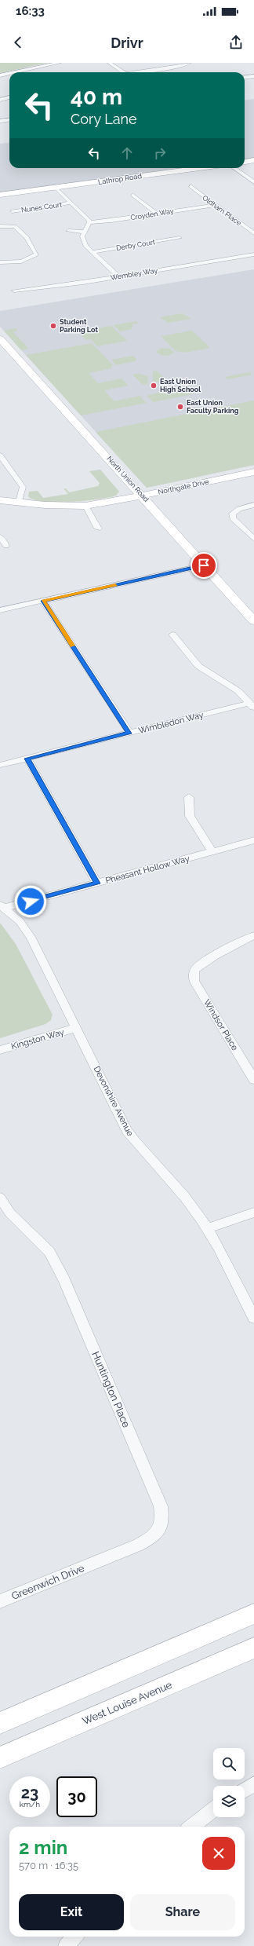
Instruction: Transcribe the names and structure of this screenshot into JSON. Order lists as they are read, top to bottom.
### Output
{
  "streets": {
    "street": [
      "Lathrop Road",
      "Nunes Court",
      "Oldham Place",
      "Croyden Way",
      "Derby Court",
      "Wembley Way",
      "North Union Road",
      "Northgate Drive",
      "Wimbledon Way",
      "Pheasant Hollow Way",
      "Windsor Place",
      "Kingston Way",
      "Devonshire Avenue",
      "Huntington Place",
      "Greenwich Drive",
      "West Louise Avenue"
    ]
  },
  "crossings": [
    ["Oldham Place", "Croyden Way"],
    ["North Union Road", "Northgate Drive"],
    ["Pheasant Hollow Way", "Devonshire Avenue"],
    ["Kingston Way", "Devonshire Avenue"],
    ["Huntington Place", "Greenwich Drive"]
  ],
  "places": ["Student Parking Lot", "East Union High School", "East Union Faculty Parking"],
  "page": {
    "status": "16:33",
    "header": "Drivr",
    "turn": ["40 m", "Cory Lane"],
    "speed": "23 km/h",
    "limit": "30",
    "heading": ["2 min", "570 m · 16:35"],
    "buttons": ["Exit", "Share"]
  }
}
